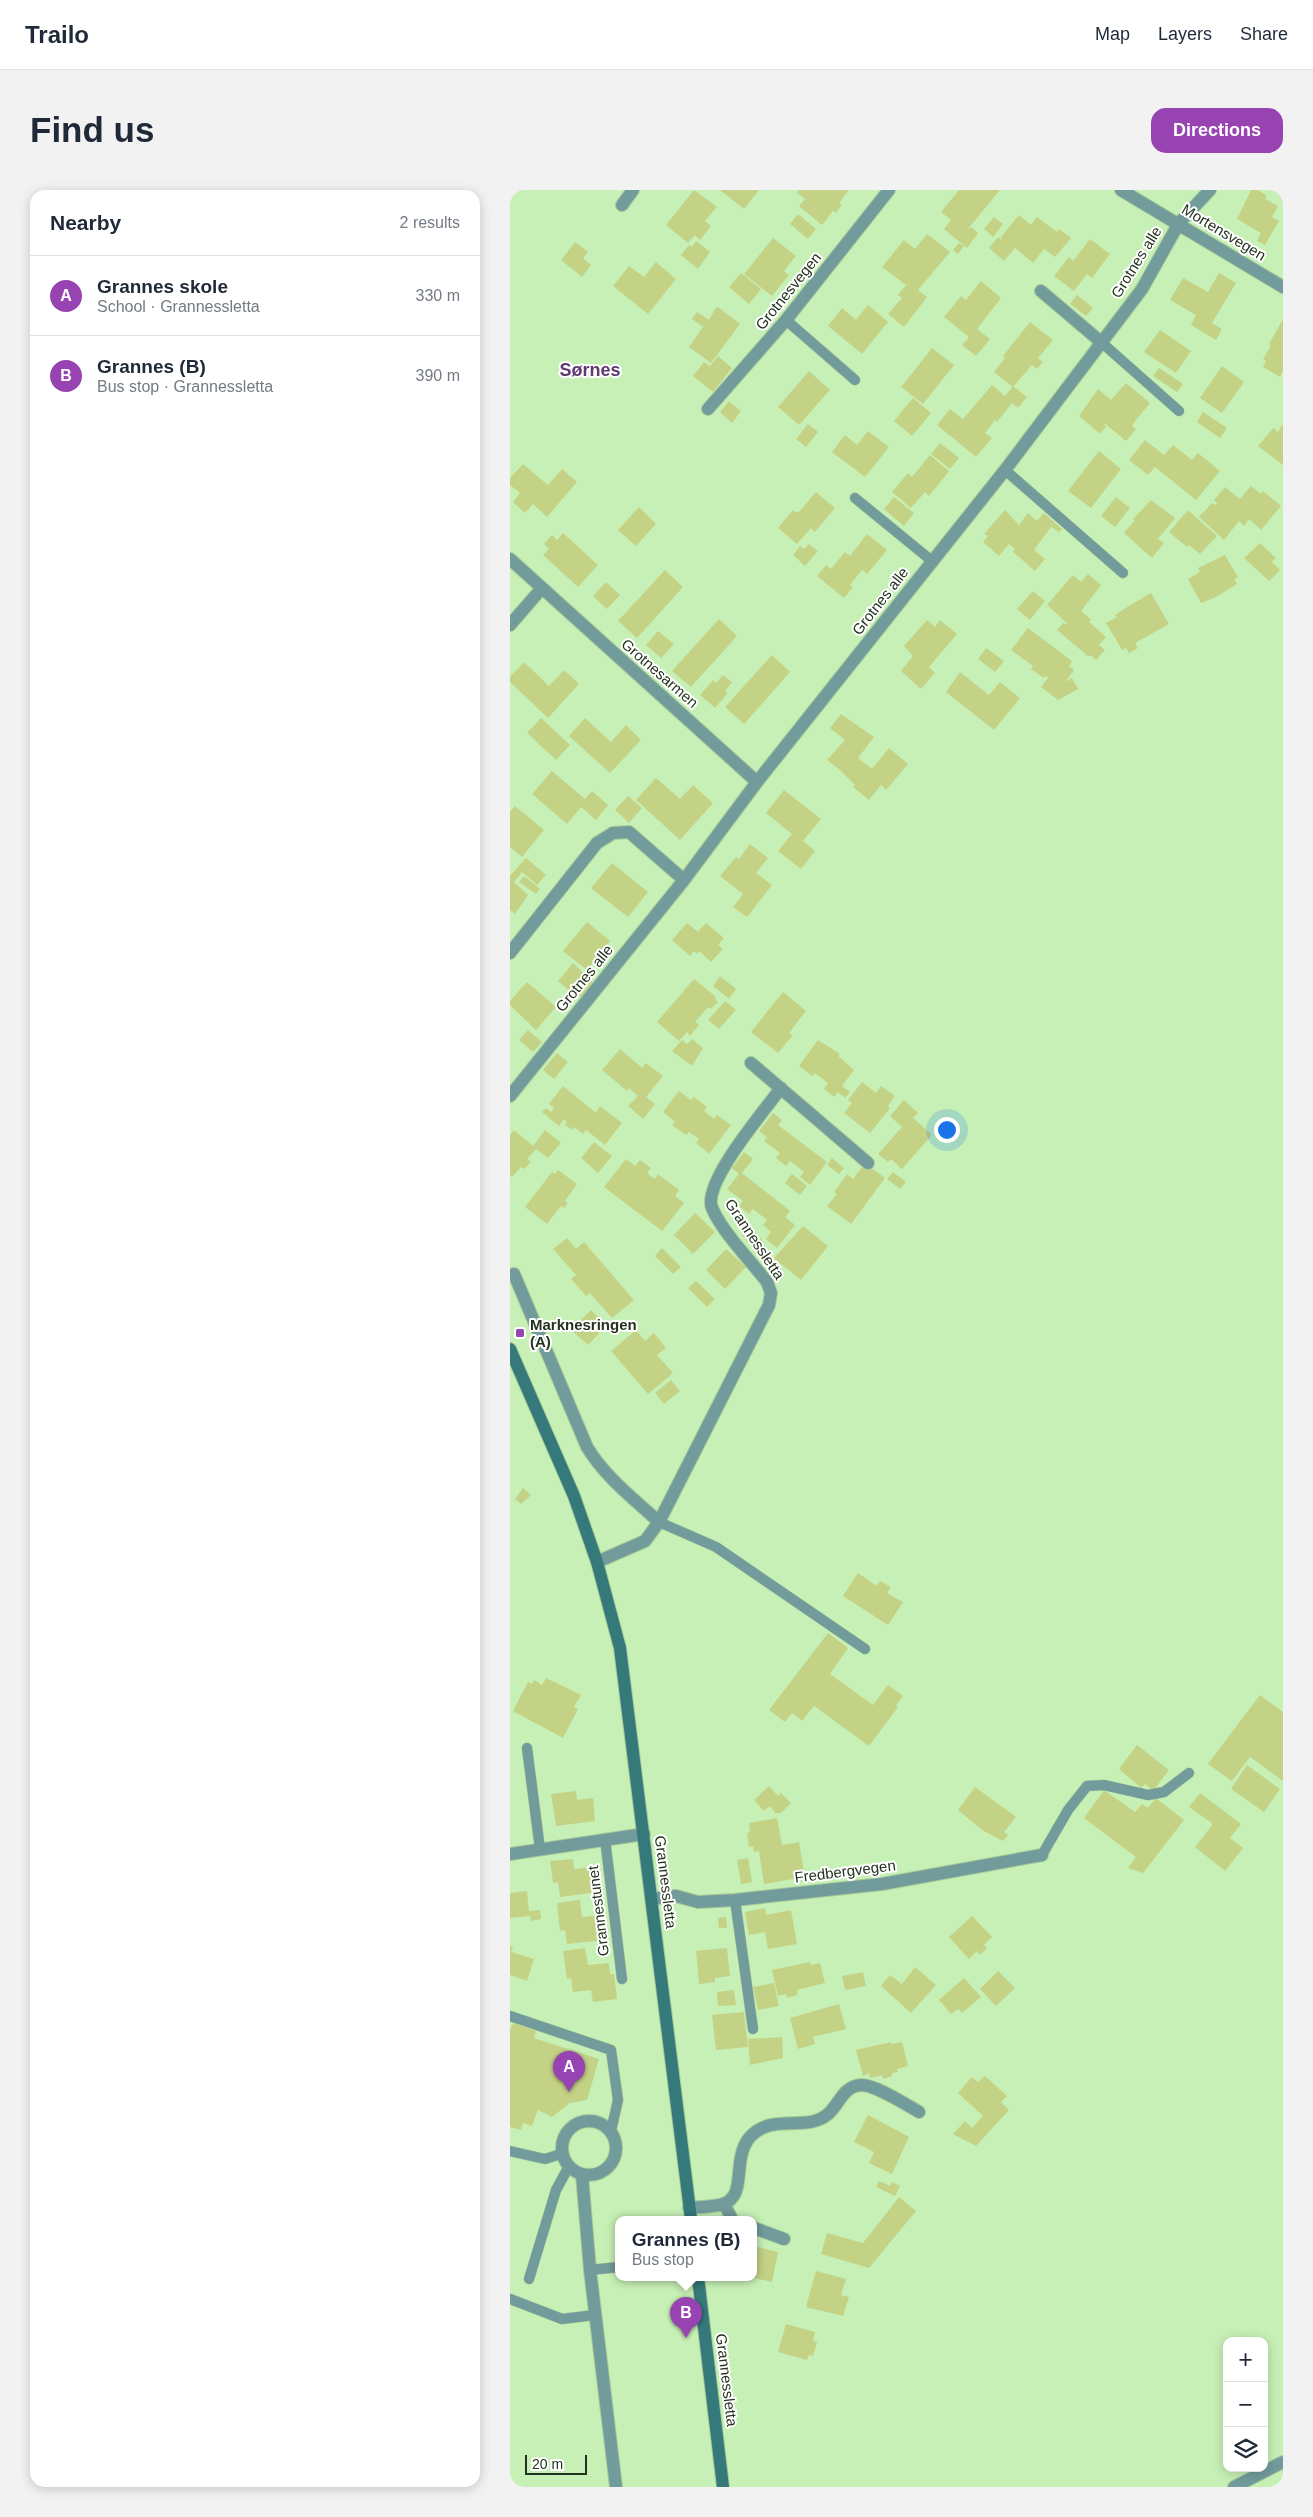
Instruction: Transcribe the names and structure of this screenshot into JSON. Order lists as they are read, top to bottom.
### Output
{
  "streets": {
    "main road": ["Grannessletta"],
    "street": [
      "Mortensvegen",
      "Grotnes alle",
      "Grotnesvegen",
      "Grotnesarmen",
      "Fredbergvegen"
    ],
    "lane": ["Grannestunet"]
  },
  "crossings": [
    ["Mortensvegen", "Grotnes alle"],
    ["Grotnes alle", "Grotnesarmen"],
    ["Grannessletta", "Fredbergvegen"]
  ],
  "districts": ["Sørnes"],
  "places": {
    "transit": ["Marknesringen (A)"]
  },
  "scale_bar": "20 m",
  "page": {
    "header": "Trailo",
    "nav": ["Map", "Layers", "Share"],
    "buttons": "Directions",
    "title": "Find us",
    "heading": ["Nearby", "2 results"],
    "list": [
      {
        "mark": "A",
        "name": "Grannes skole",
        "note": "School · Grannessletta",
        "value": "330 m"
      },
      {
        "mark": "B",
        "name": "Grannes (B)",
        "note": "Bus stop · Grannessletta",
        "value": "390 m"
      }
    ],
    "pins": ["A", "B"],
    "popup": ["Grannes (B)", "Bus stop"],
    "map_buttons": ["+", "−"],
    "scale": "20 m"
  }
}
